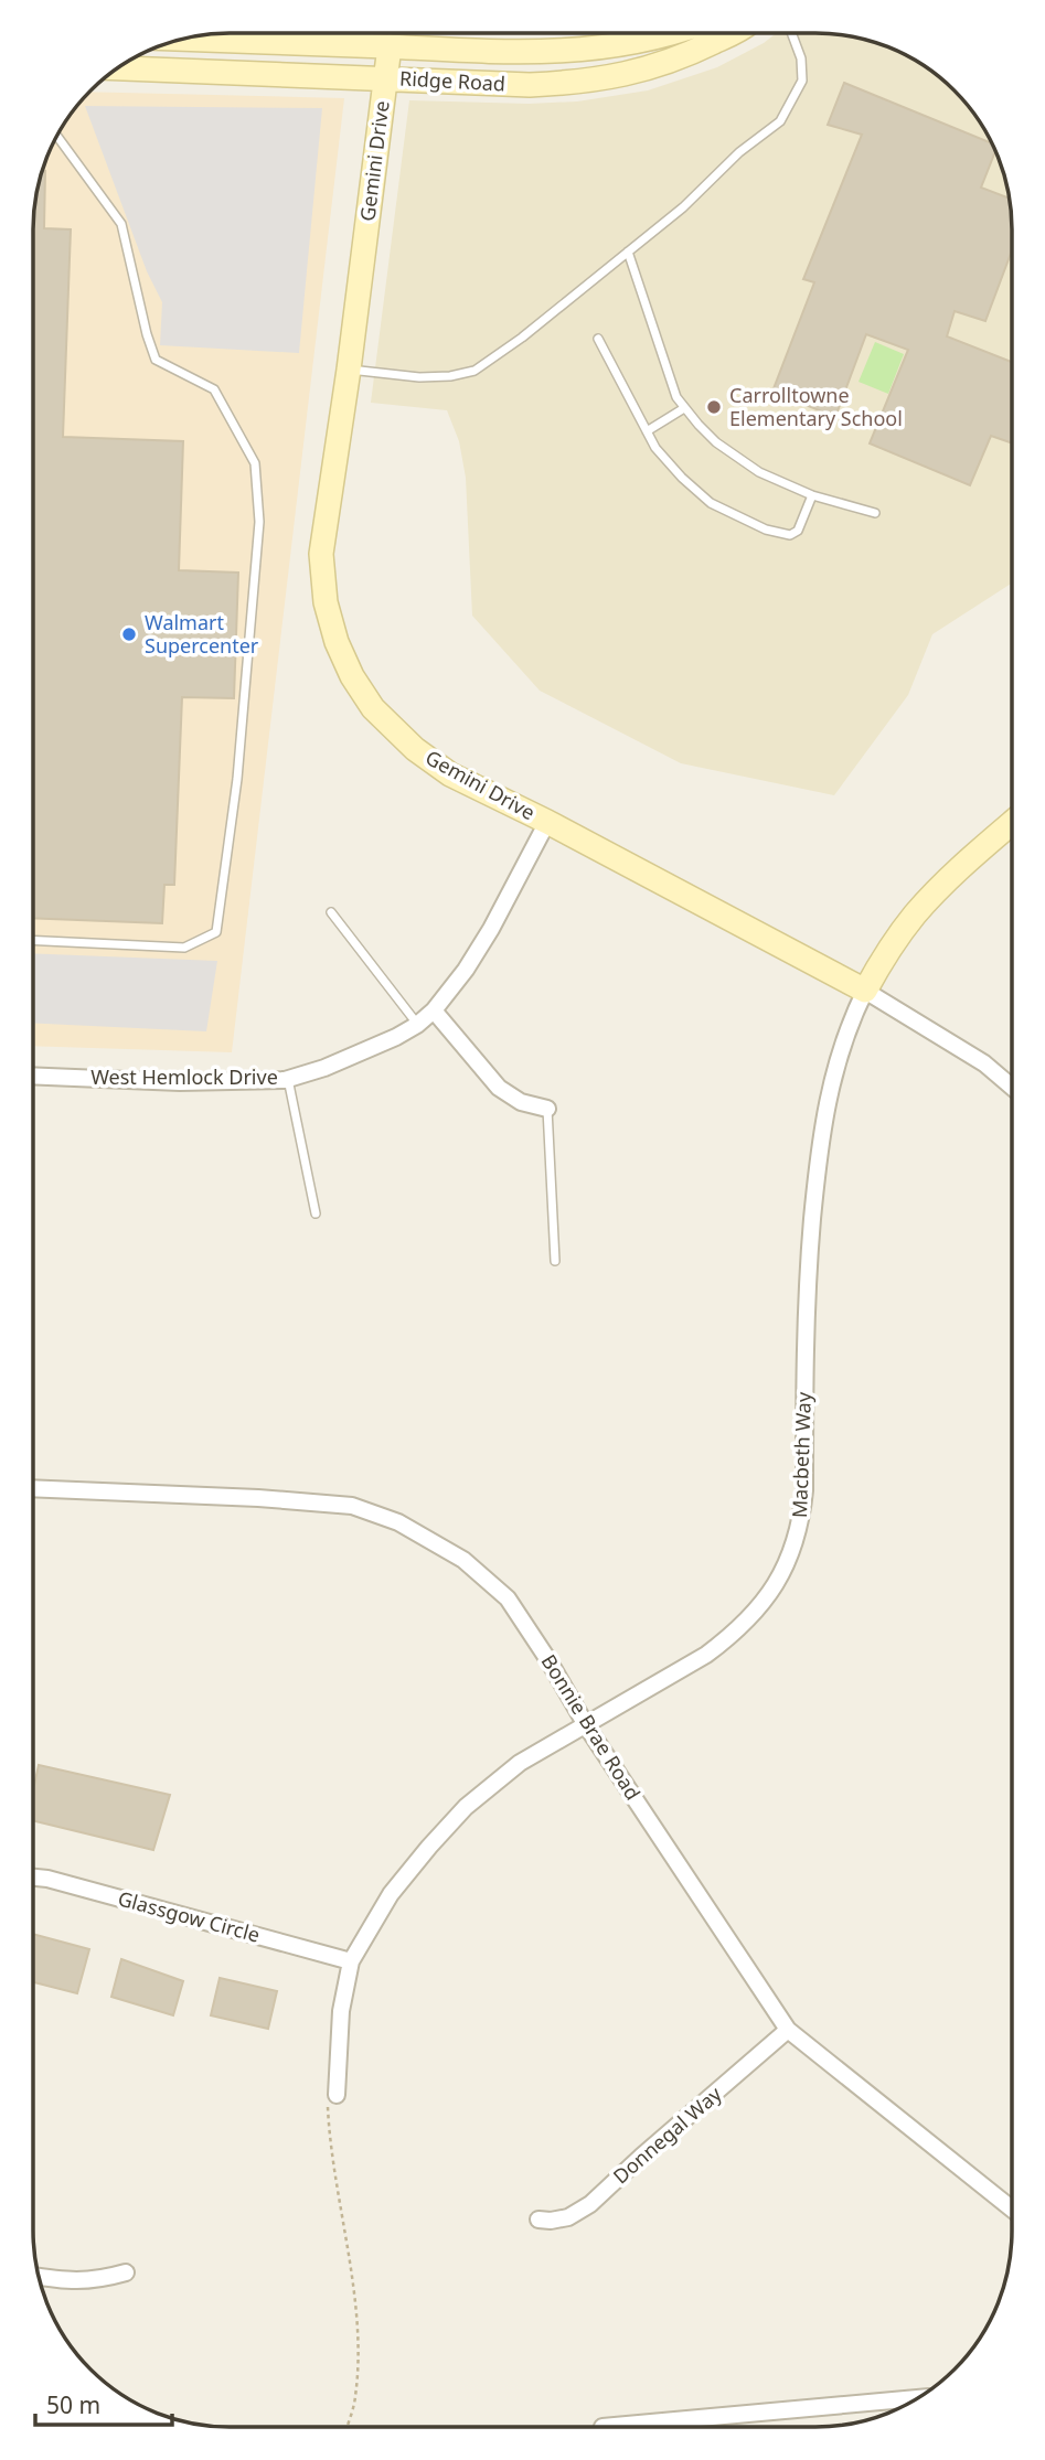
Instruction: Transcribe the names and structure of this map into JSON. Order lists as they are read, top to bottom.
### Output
{
  "streets": {
    "street": [
      "Ridge Road",
      "Gemini Drive",
      "West Hemlock Drive",
      "Macbeth Way",
      "Bonnie Brae Road",
      "Glassgow Circle",
      "Donnegal Way"
    ]
  },
  "crossings": [
    ["Ridge Road", "Gemini Drive"],
    ["Gemini Drive", "West Hemlock Drive"],
    ["Gemini Drive", "Macbeth Way"],
    ["Macbeth Way", "Bonnie Brae Road"],
    ["Macbeth Way", "Glassgow Circle"],
    ["Bonnie Brae Road", "Donnegal Way"]
  ],
  "places": ["Carrolltowne Elementary School", "Walmart Supercenter"],
  "scale_bar": "50 m"
}
